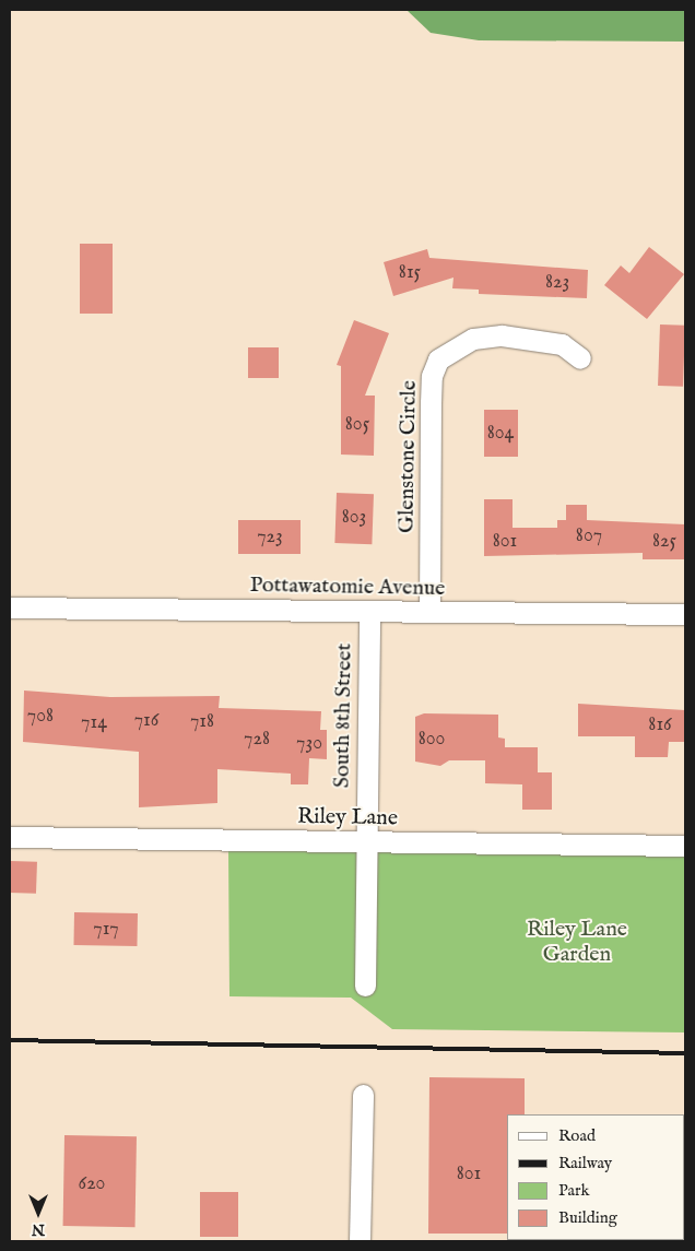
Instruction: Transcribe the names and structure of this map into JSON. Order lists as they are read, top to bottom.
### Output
{
  "streets": {
    "street": [
      "Glenstone Circle",
      "Pottawatomie Avenue",
      "South 8th Street",
      "Riley Lane"
    ]
  },
  "crossings": [
    ["Glenstone Circle", "Pottawatomie Avenue"],
    ["Pottawatomie Avenue", "South 8th Street"],
    ["South 8th Street", "Riley Lane"]
  ],
  "parks": ["Riley Lane Garden"],
  "house_numbers": [
    "815",
    "823",
    "805",
    "804",
    "803",
    "807",
    "723",
    "801",
    "825",
    "708",
    "716",
    "718",
    "714",
    "816",
    "728",
    "800",
    "730",
    "717",
    "801",
    "620"
  ],
  "legend": [
    "Road",
    "Railway",
    "Park",
    "Building"
  ],
  "north": "bottom"
}
